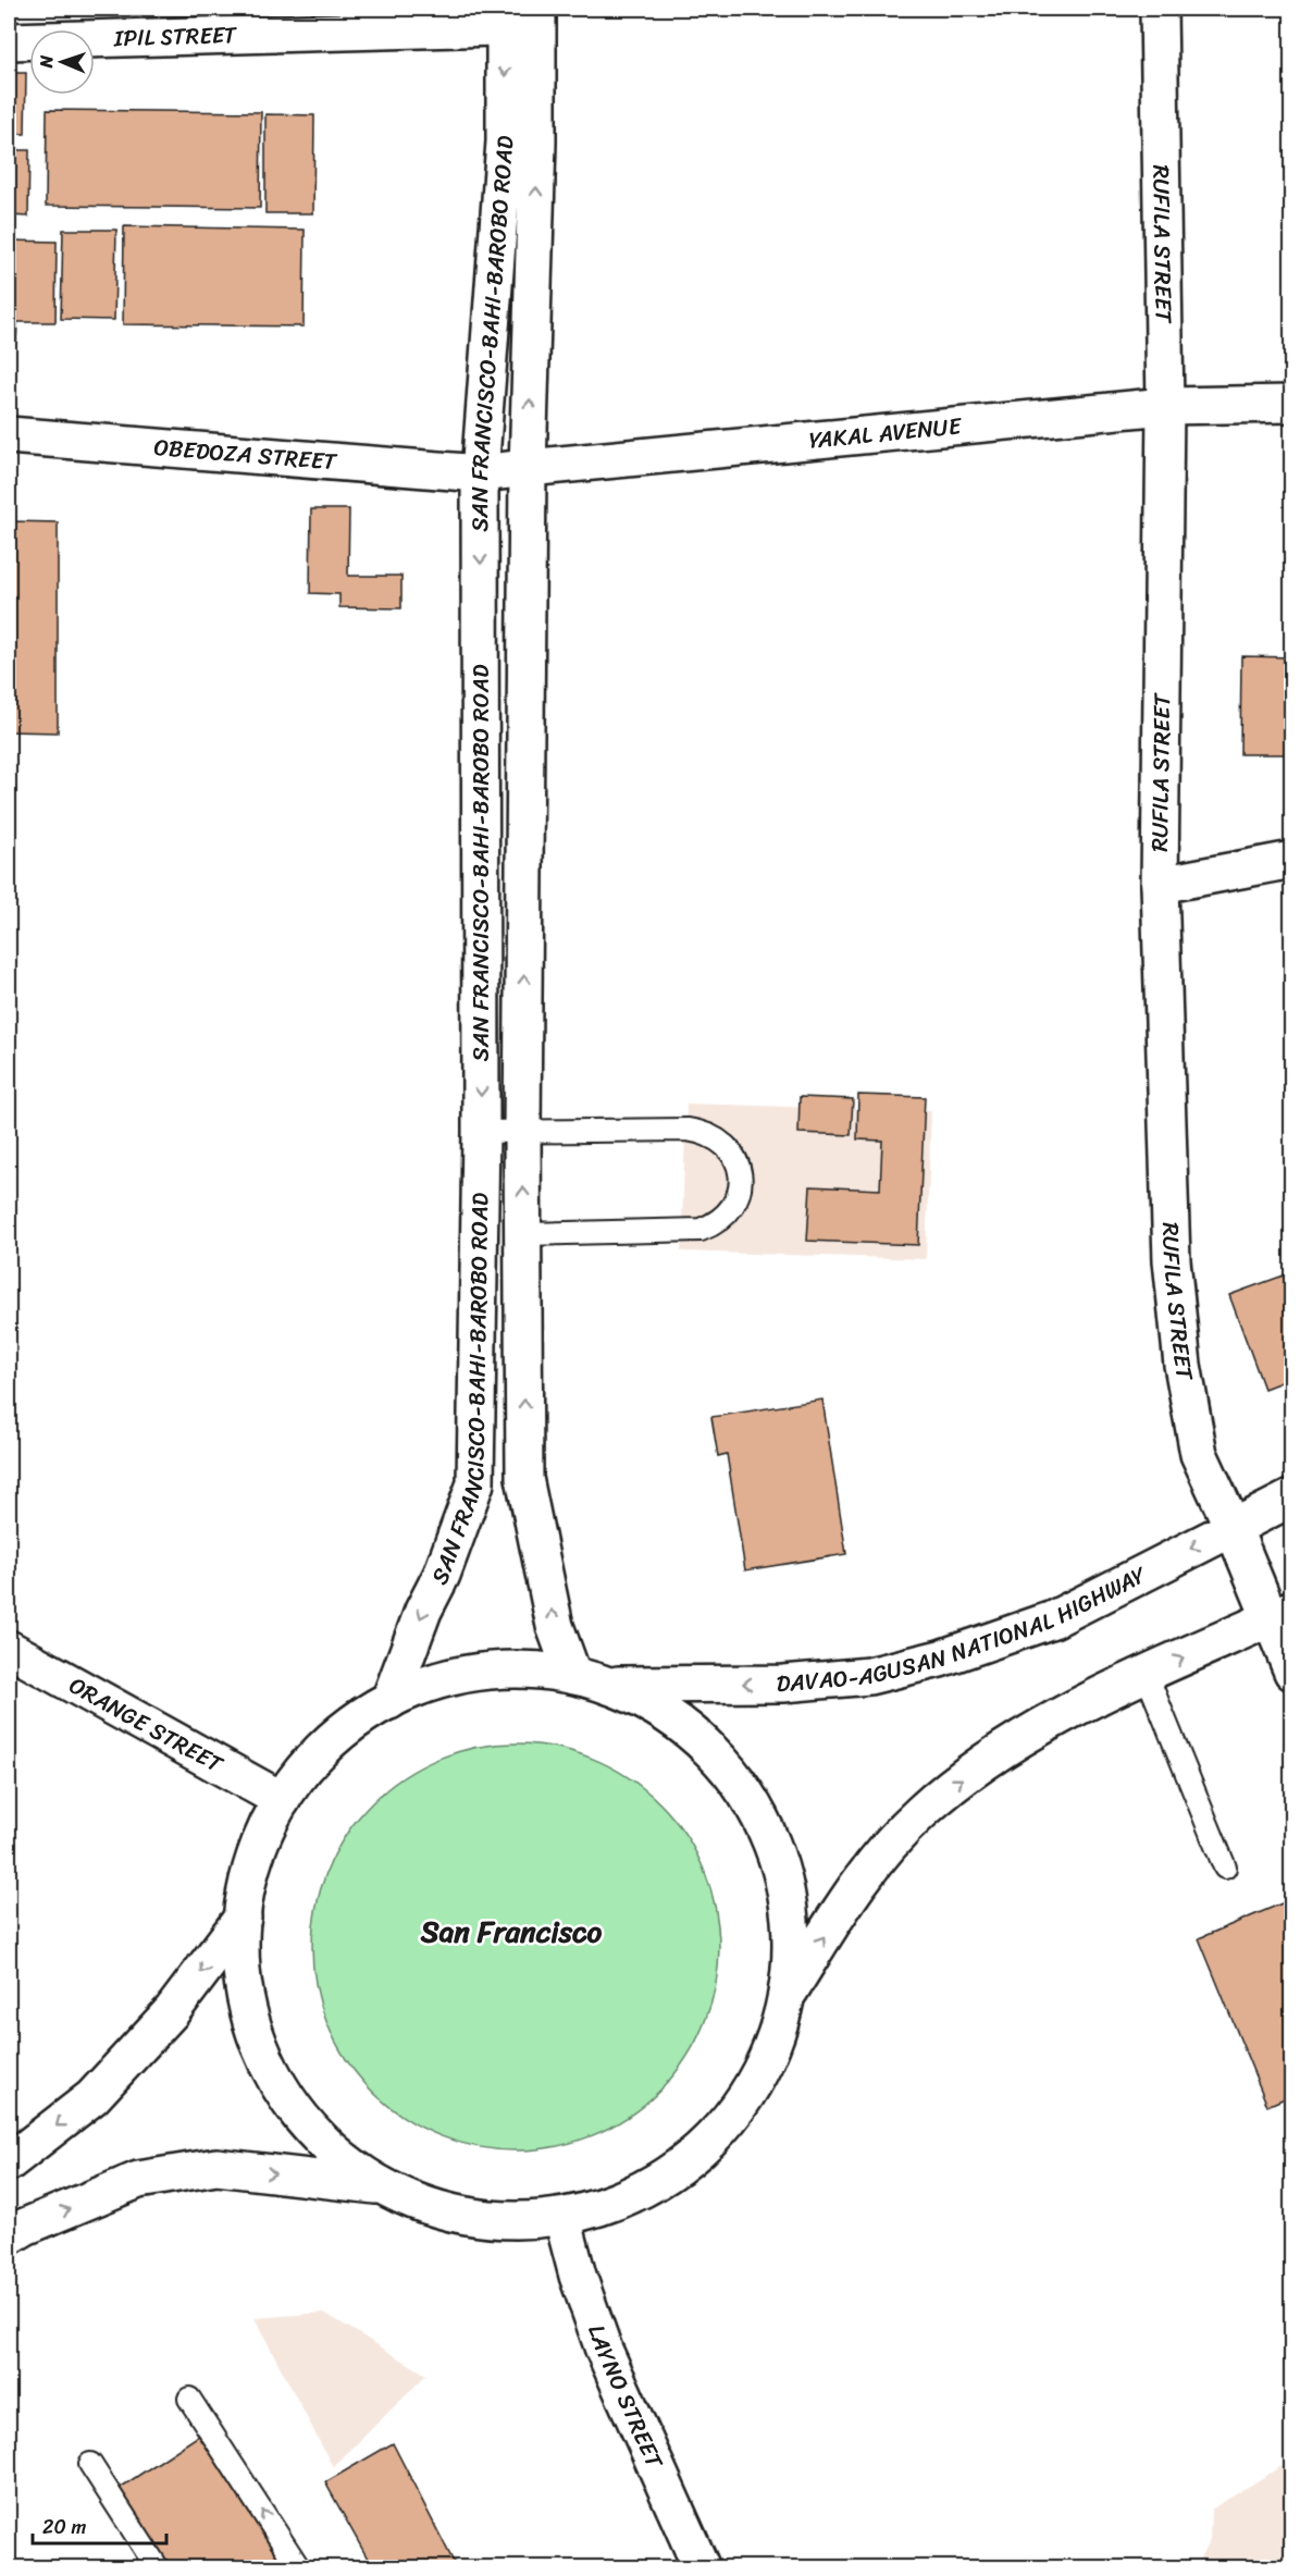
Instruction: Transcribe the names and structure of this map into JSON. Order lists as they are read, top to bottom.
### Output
{
  "streets": {
    "main road": [
      "IPIL STREET",
      "RUFILA STREET",
      "SAN FRANCISCO-BAHI-BAROBO ROAD",
      "YAKAL AVENUE",
      "OBEDOZA STREET",
      "DAVAO-AGUSAN NATIONAL HIGHWAY",
      "ORANGE STREET",
      "LAYNO STREET"
    ]
  },
  "crossings": [
    ["IPIL STREET", "SAN FRANCISCO-BAHI-BAROBO ROAD"],
    ["RUFILA STREET", "YAKAL AVENUE"],
    ["RUFILA STREET", "DAVAO-AGUSAN NATIONAL HIGHWAY"],
    ["SAN FRANCISCO-BAHI-BAROBO ROAD", "YAKAL AVENUE"],
    ["SAN FRANCISCO-BAHI-BAROBO ROAD", "OBEDOZA STREET"],
    ["YAKAL AVENUE", "OBEDOZA STREET"]
  ],
  "one_way": ["DAVAO-AGUSAN NATIONAL HIGHWAY"],
  "districts": ["San Francisco"],
  "scale_bar": "20 m",
  "north": "left"
}
